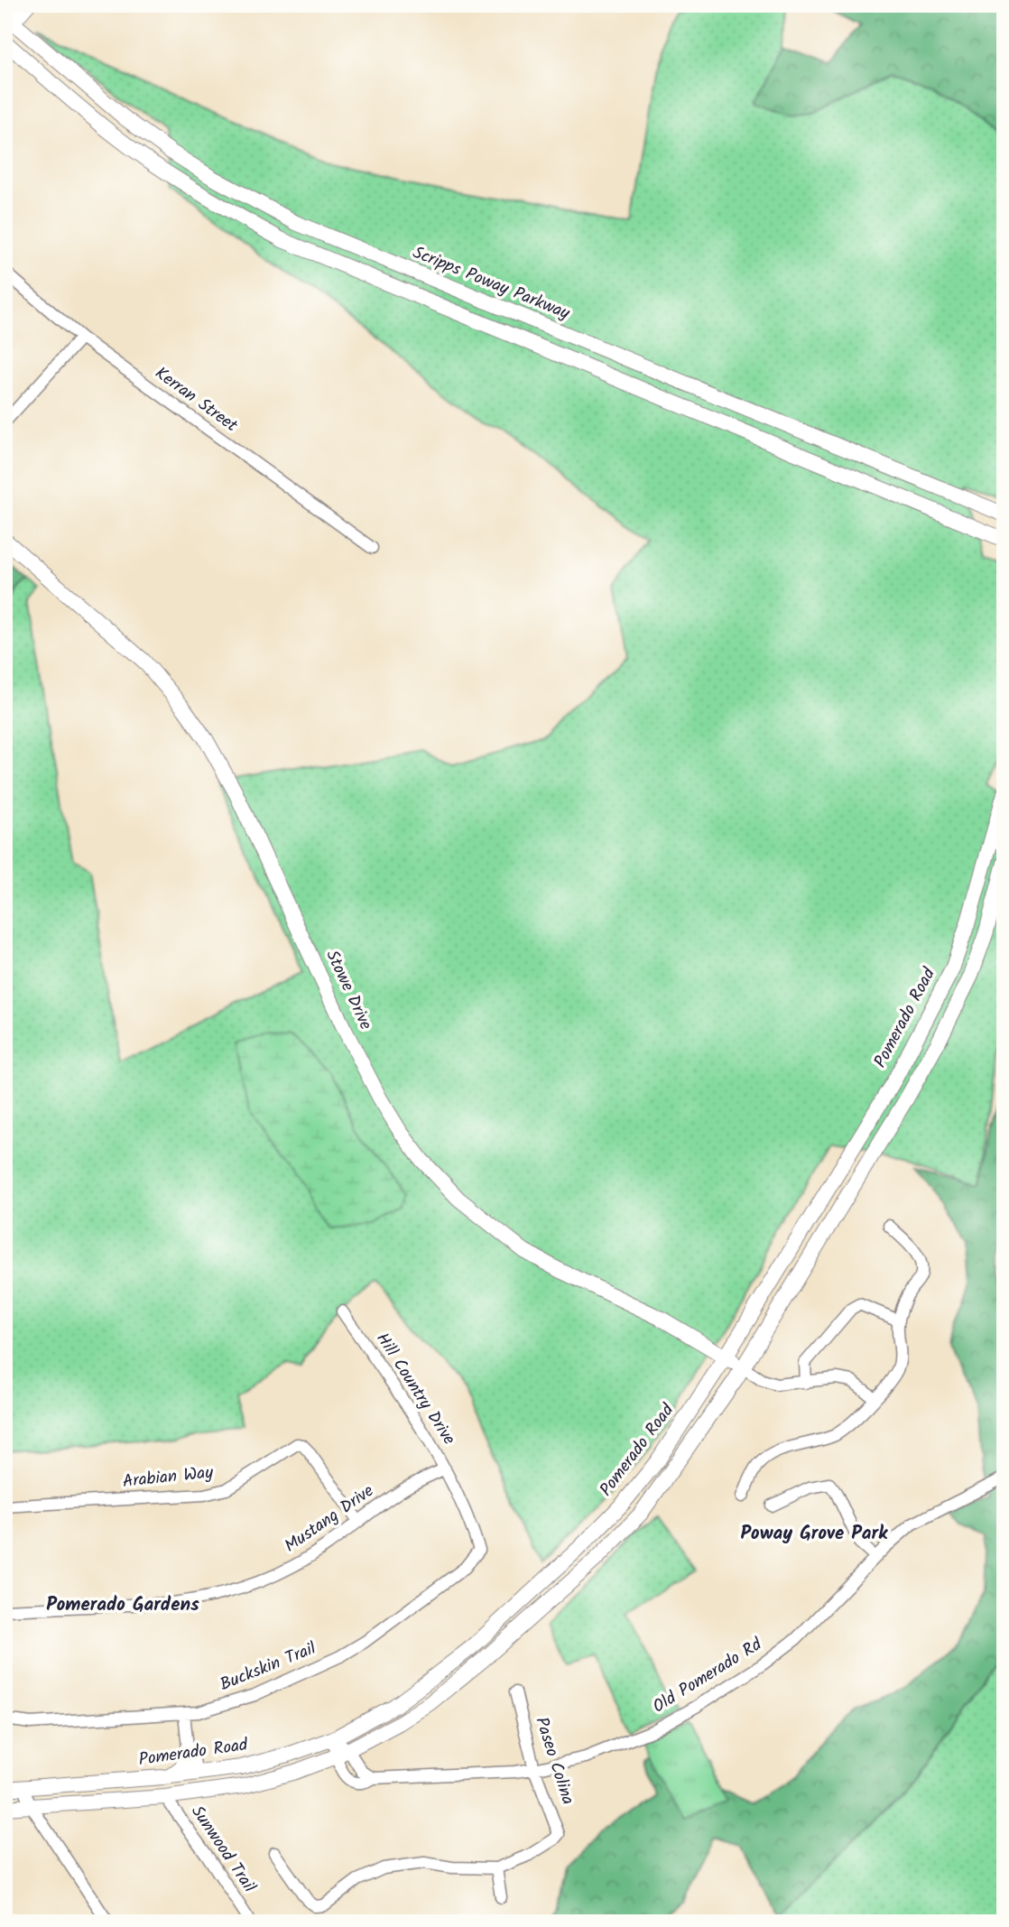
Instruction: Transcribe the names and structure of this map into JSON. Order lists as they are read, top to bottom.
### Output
{
  "streets": {
    "main road": ["Scripps Poway Parkway", "Stowe Drive", "Pomerado Road"],
    "street": [
      "Kerran Street",
      "Hill Country Drive",
      "Arabian Way",
      "Mustang Drive",
      "Buckskin Trail",
      "Old Pomerado Rd",
      "Paseo Colina",
      "Sunwood Trail"
    ]
  },
  "crossings": [
    ["Stowe Drive", "Pomerado Road"],
    ["Hill Country Drive", "Mustang Drive"],
    ["Hill Country Drive", "Buckskin Trail"],
    ["Arabian Way", "Mustang Drive"],
    ["Old Pomerado Rd", "Paseo Colina"]
  ],
  "districts": ["Poway Grove Park", "Pomerado Gardens"]
}
